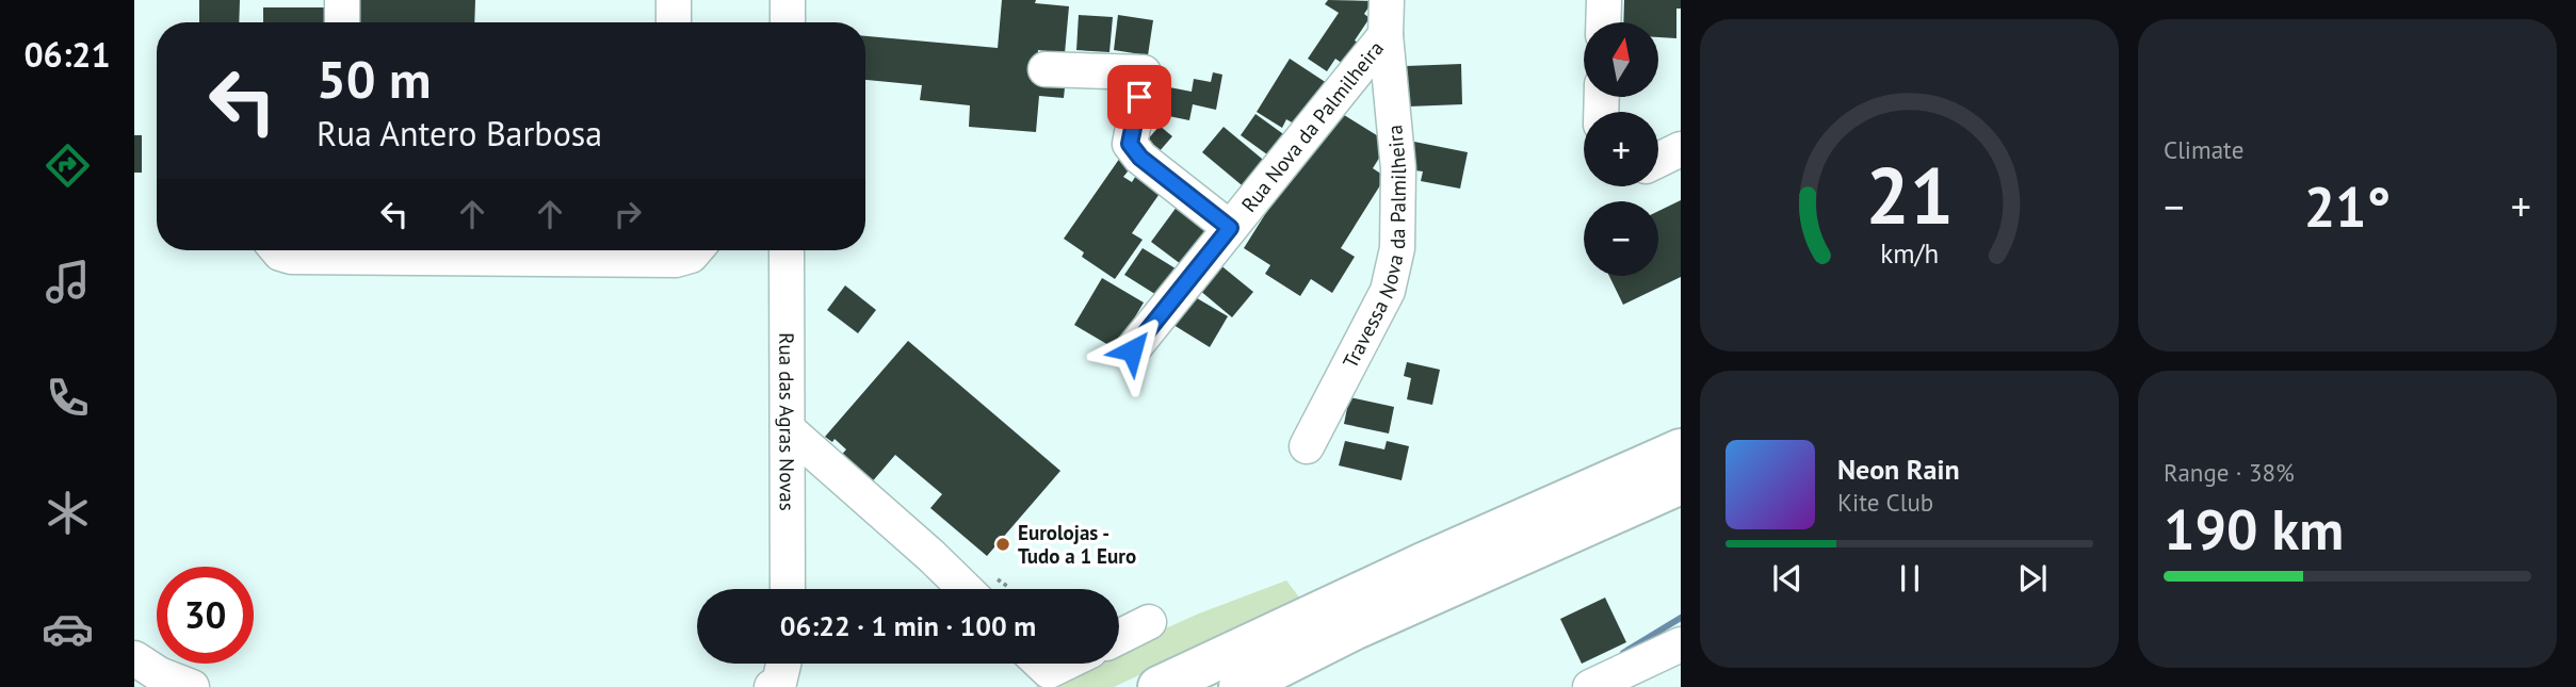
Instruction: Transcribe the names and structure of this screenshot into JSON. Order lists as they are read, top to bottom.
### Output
{
  "streets": {
    "street": ["Rua Nova da Palmilheira", "Travessa Nova da Palmilheira", "Rua das Agras Novas"]
  },
  "crossings": [
    ["Rua Nova da Palmilheira", "Travessa Nova da Palmilheira"]
  ],
  "places": ["Eurolojas - Tudo a 1 Euro"],
  "north": "top",
  "page": {
    "tabs": "06:21",
    "tile": [
      "Climate",
      ["Range · 38%", "190 km"]
    ],
    "map_buttons": ["+", "−"],
    "turn": ["50 m", "Rua Antero Barbosa"],
    "heat": ["−", "21°", "+"],
    "song": ["Neon Rain", "Kite Club"],
    "limit": "30",
    "trip": "06:22 · 1 min · 100 m",
    "gauge": ["21", "km/h"]
  }
}
